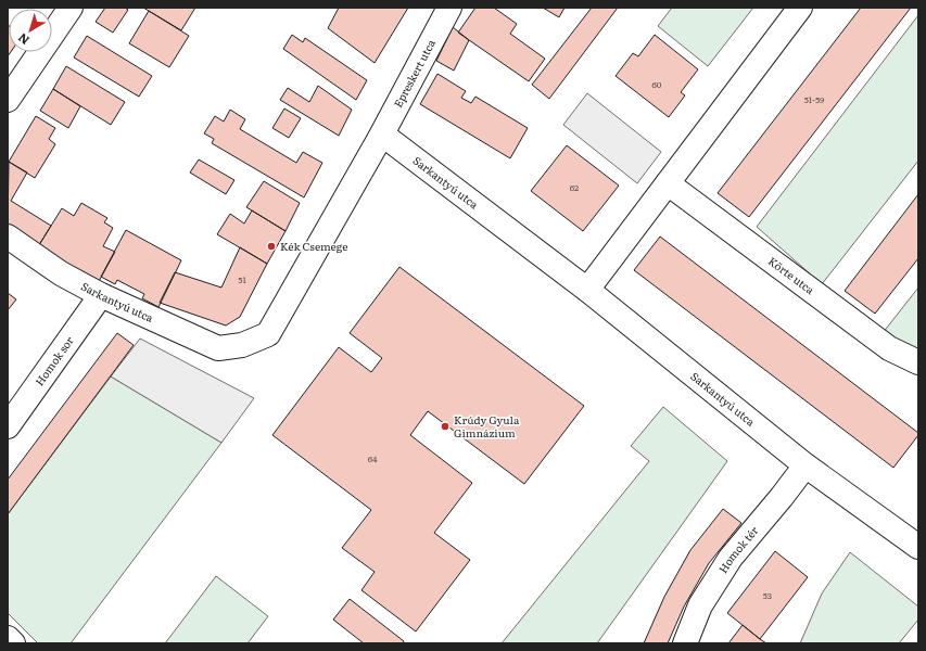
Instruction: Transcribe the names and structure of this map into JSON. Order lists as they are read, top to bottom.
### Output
{
  "streets": {
    "street": [
      "Epreskert utca",
      "Sarkantyú utca",
      "Körte utca",
      "Homok sor",
      "Homok tér"
    ]
  },
  "crossings": [
    ["Epreskert utca", "Sarkantyú utca"],
    ["Sarkantyú utca", "Homok sor"],
    ["Sarkantyú utca", "Homok tér"]
  ],
  "places": ["Kék Csemege", "Krúdy Gyula Gimnázium"],
  "house_numbers": [
    "60",
    "51-59",
    "62",
    "51",
    "64",
    "53"
  ],
  "north": "bottom left"
}
